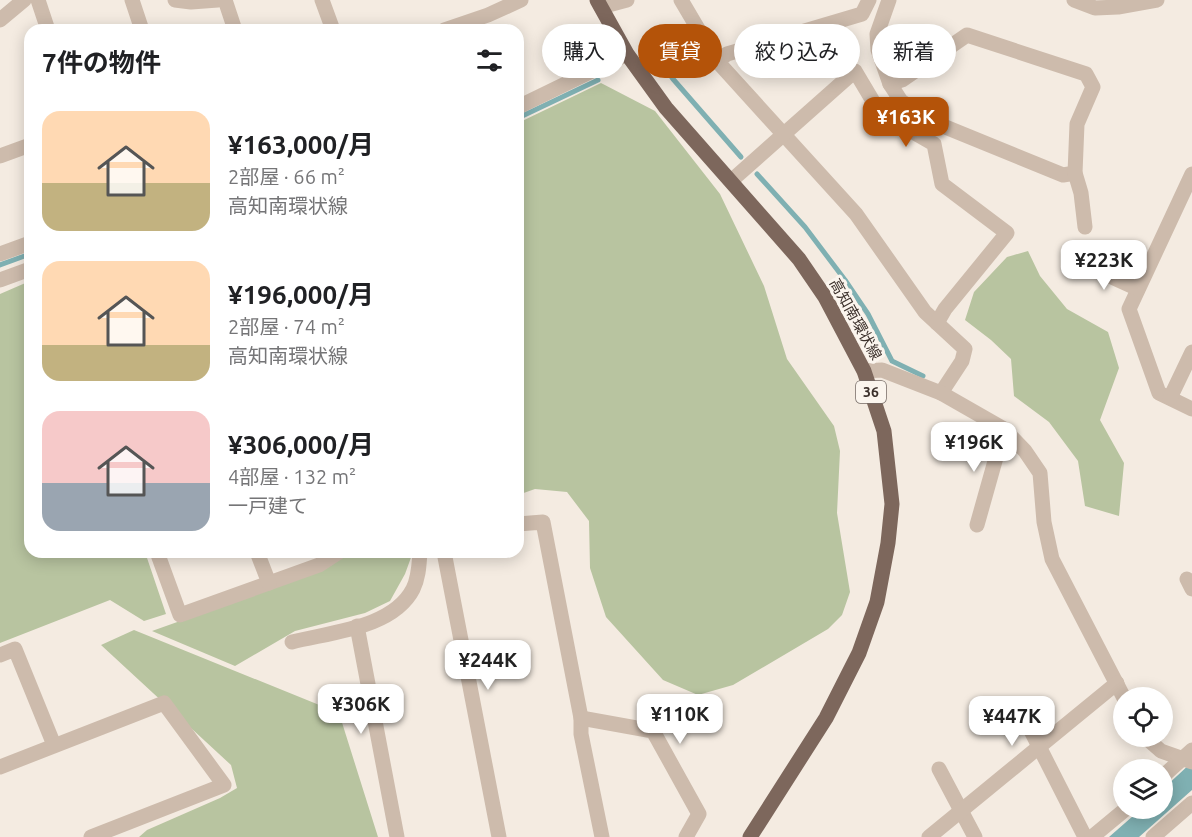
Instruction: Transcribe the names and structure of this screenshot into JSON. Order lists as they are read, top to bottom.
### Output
{
  "streets": {
    "main road": ["高知南環状線", "36"]
  },
  "page": {
    "chip": [
      "購入",
      "賃貸",
      "絞り込み",
      "新着"
    ],
    "heading": "7件の物件",
    "list": [
      {
        "name": "¥163,000/月",
        "note": "2部屋 · 66 m² · 高知南環状線"
      },
      {
        "name": "¥196,000/月",
        "note": "2部屋 · 74 m² · 高知南環状線"
      },
      {
        "name": "¥306,000/月",
        "note": "4部屋 · 132 m² · 一戸建て"
      }
    ],
    "price": [
      "¥163K",
      "¥223K",
      "¥196K",
      "¥244K",
      "¥306K",
      "¥110K",
      "¥447K"
    ]
  }
}
